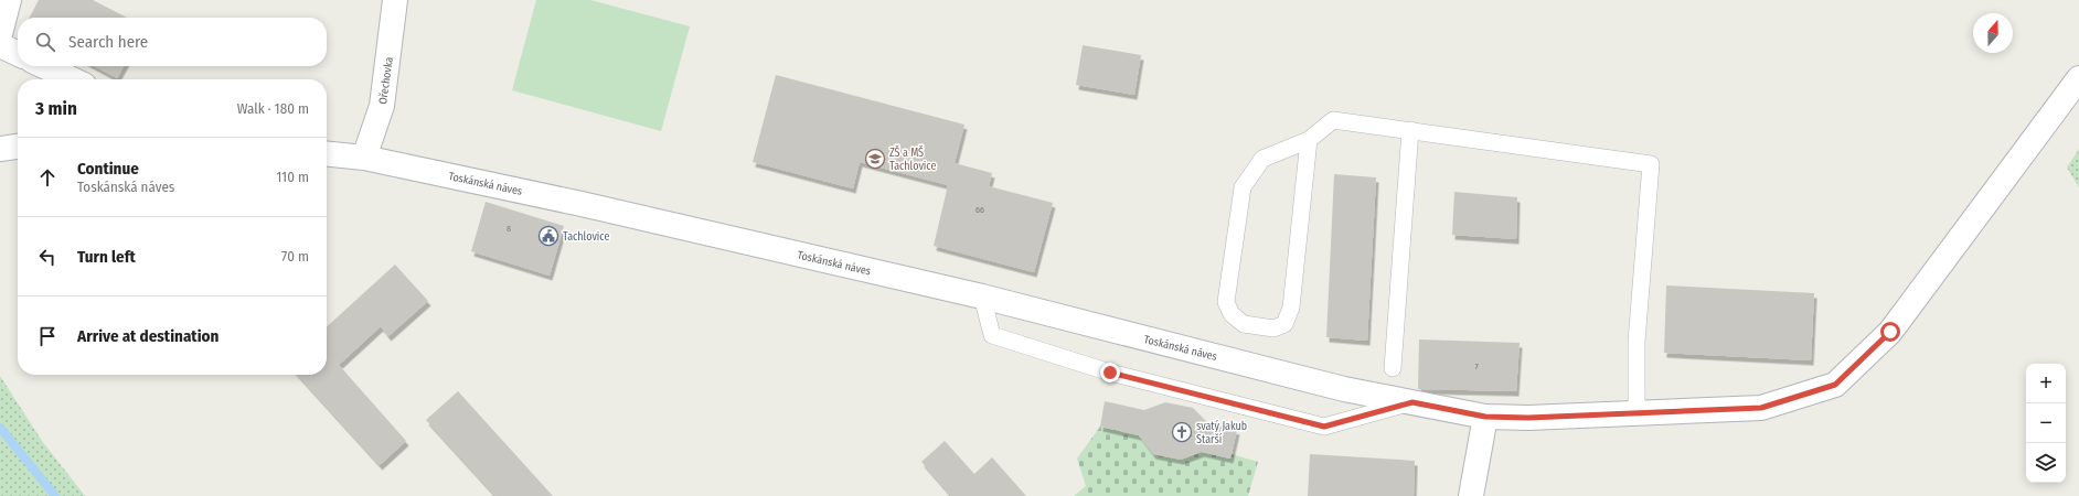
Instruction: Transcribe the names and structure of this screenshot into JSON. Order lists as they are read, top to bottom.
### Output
{
  "streets": {
    "street": ["Ořechovka", "Toskánská náves"]
  },
  "crossings": [
    ["Ořechovka", "Toskánská náves"]
  ],
  "places": {
    "school or university": ["ZŠ a MŠ Tachlovice"],
    "public building": ["Tachlovice"],
    "church": ["svatý Jakub Starší"]
  },
  "house_numbers": ["66", "8", "7"],
  "north": "top",
  "page": {
    "search": "Search here",
    "heading": ["3 min", "Walk · 180 m"],
    "list": [
      ["Continue", "Toskánská náves", "110 m"],
      ["Turn left", "70 m"],
      "Arrive at destination"
    ],
    "map_buttons": ["+", "−"]
  }
}
